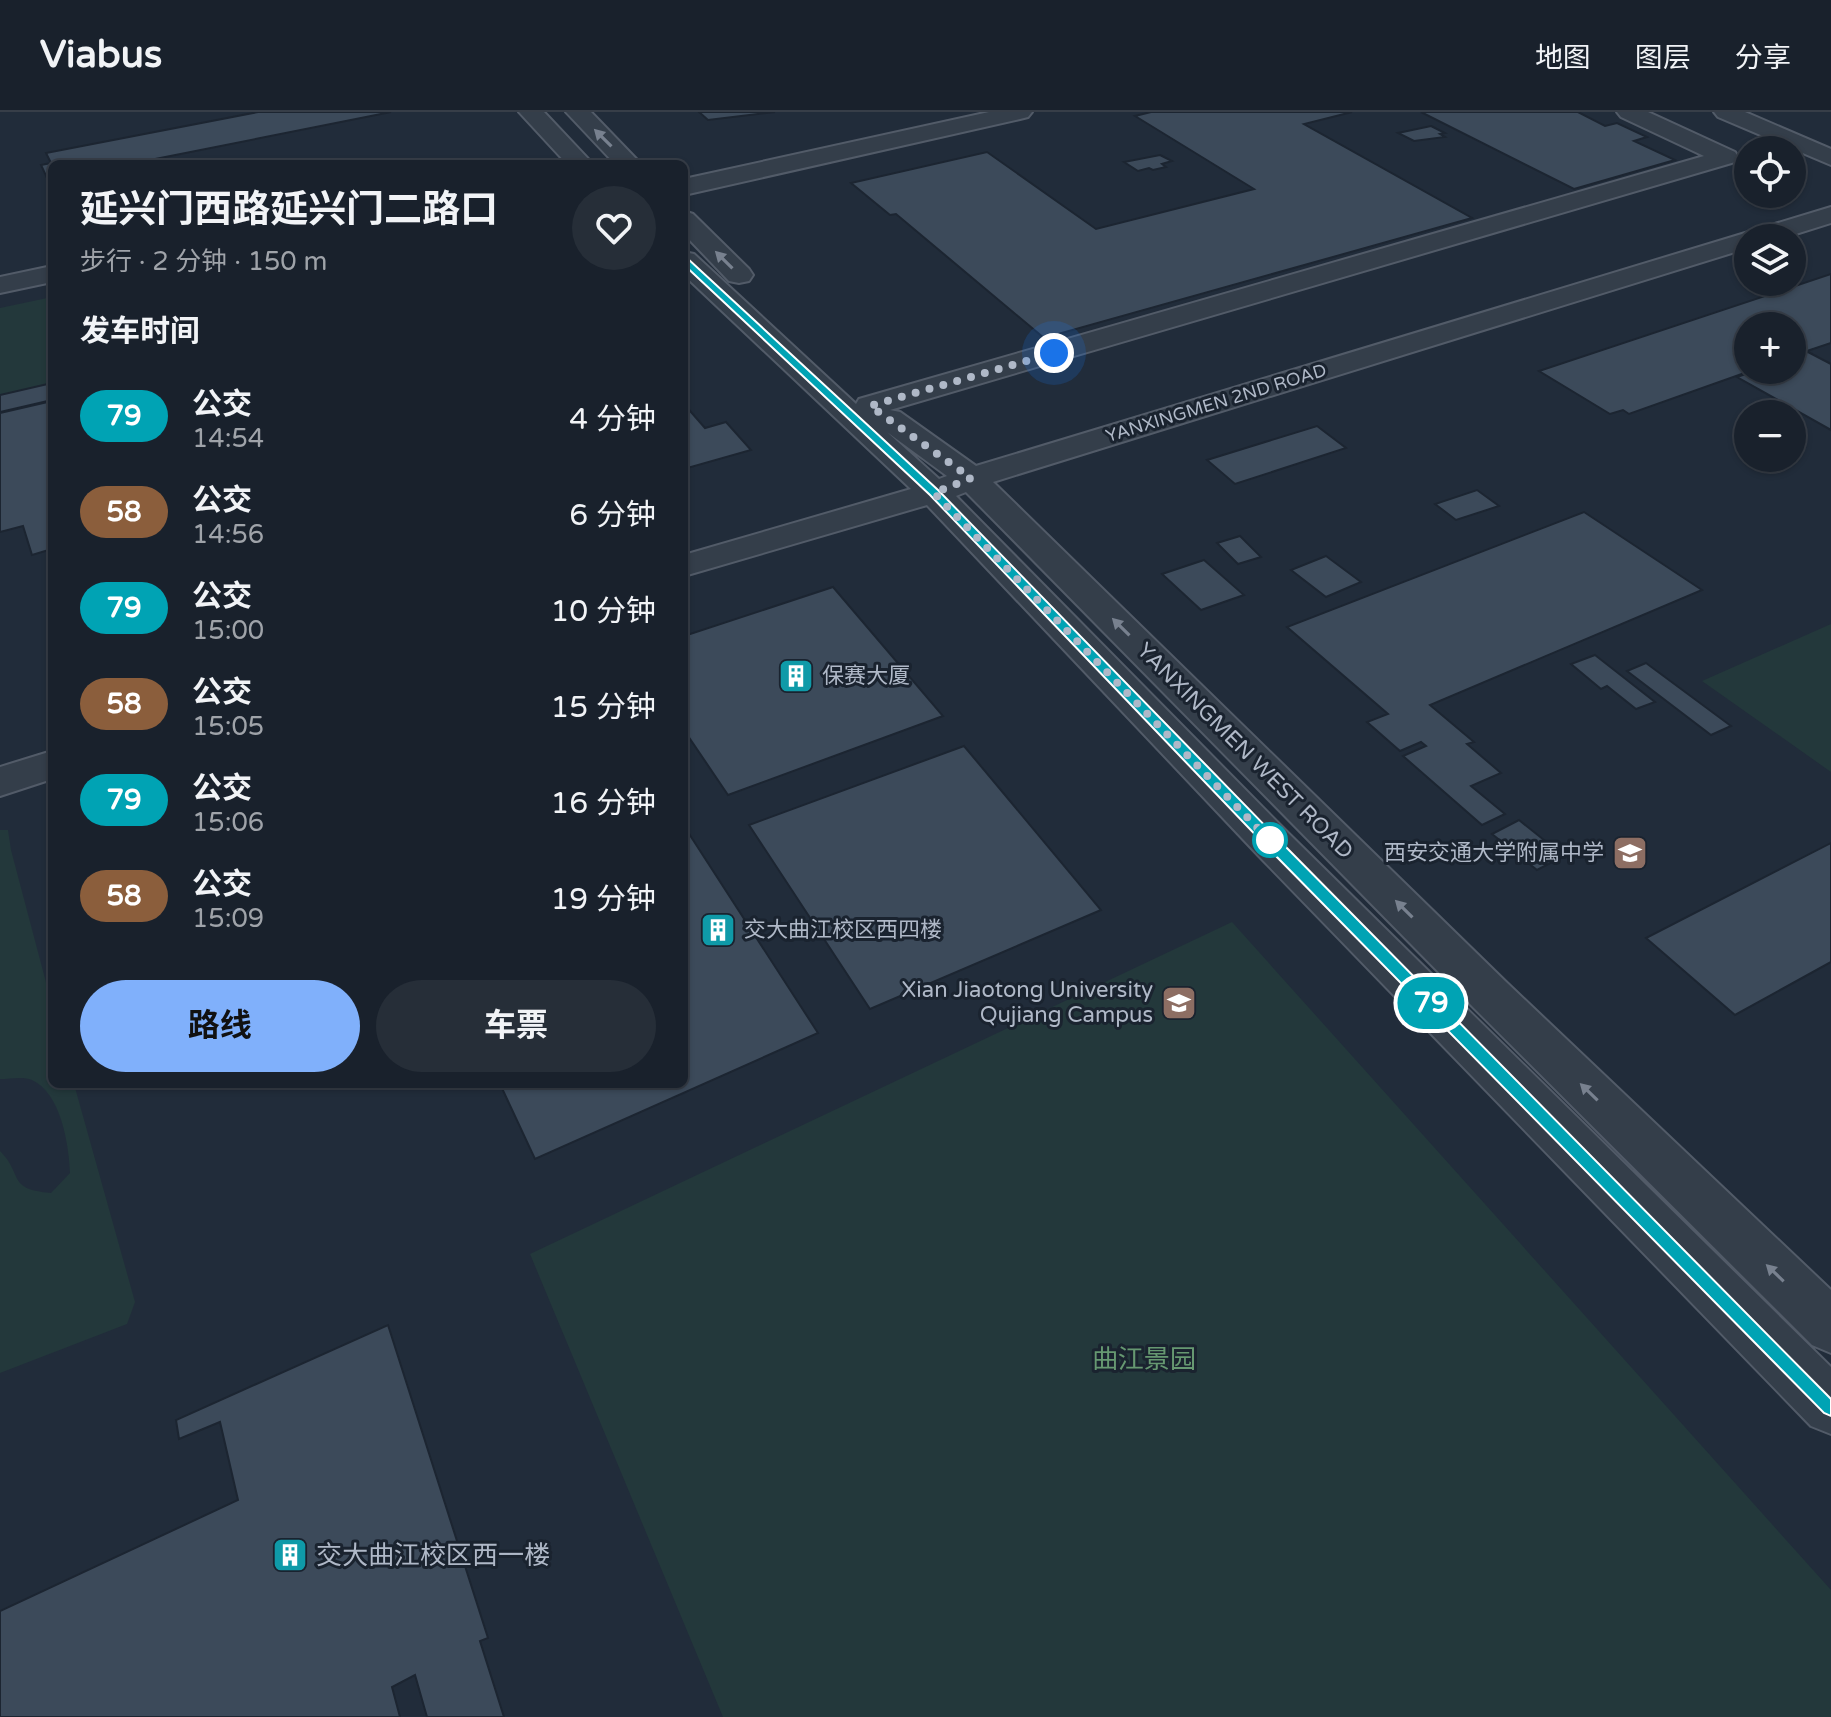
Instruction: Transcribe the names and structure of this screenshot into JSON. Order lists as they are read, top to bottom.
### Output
{
  "streets": {
    "street": ["YANXINGMEN 2ND ROAD", "YANXINGMEN WEST ROAD"]
  },
  "crossings": [
    ["YANXINGMEN 2ND ROAD", "YANXINGMEN WEST ROAD"]
  ],
  "parks": ["曲江景园"],
  "places": {
    "building": ["保赛大厦", "交大曲江校区西四楼", "交大曲江校区西一楼"],
    "school or university": ["西安交通大学附属中学", "Xian Jiaotong University Qujiang Campus"]
  },
  "lines": ["bus line 79"],
  "page": {
    "header": "Viabus",
    "nav": ["地图", "图层", "分享"],
    "on_map": "79",
    "map_buttons": ["+", "−"],
    "heading": [
      ["延兴门西路延兴门二路口", "步行 · 2 分钟 · 150 m"],
      "发车时间"
    ],
    "list": [
      {
        "mark": "79",
        "name": "公交",
        "note": "14:54",
        "value": "4 分钟"
      },
      {
        "mark": "58",
        "name": "公交",
        "note": "14:56",
        "value": "6 分钟"
      },
      {
        "mark": "79",
        "name": "公交",
        "note": "15:00",
        "value": "10 分钟"
      },
      {
        "mark": "58",
        "name": "公交",
        "note": "15:05",
        "value": "15 分钟"
      },
      {
        "mark": "79",
        "name": "公交",
        "note": "15:06",
        "value": "16 分钟"
      },
      {
        "mark": "58",
        "name": "公交",
        "note": "15:09",
        "value": "19 分钟"
      }
    ],
    "buttons": ["路线", "车票"]
  }
}
